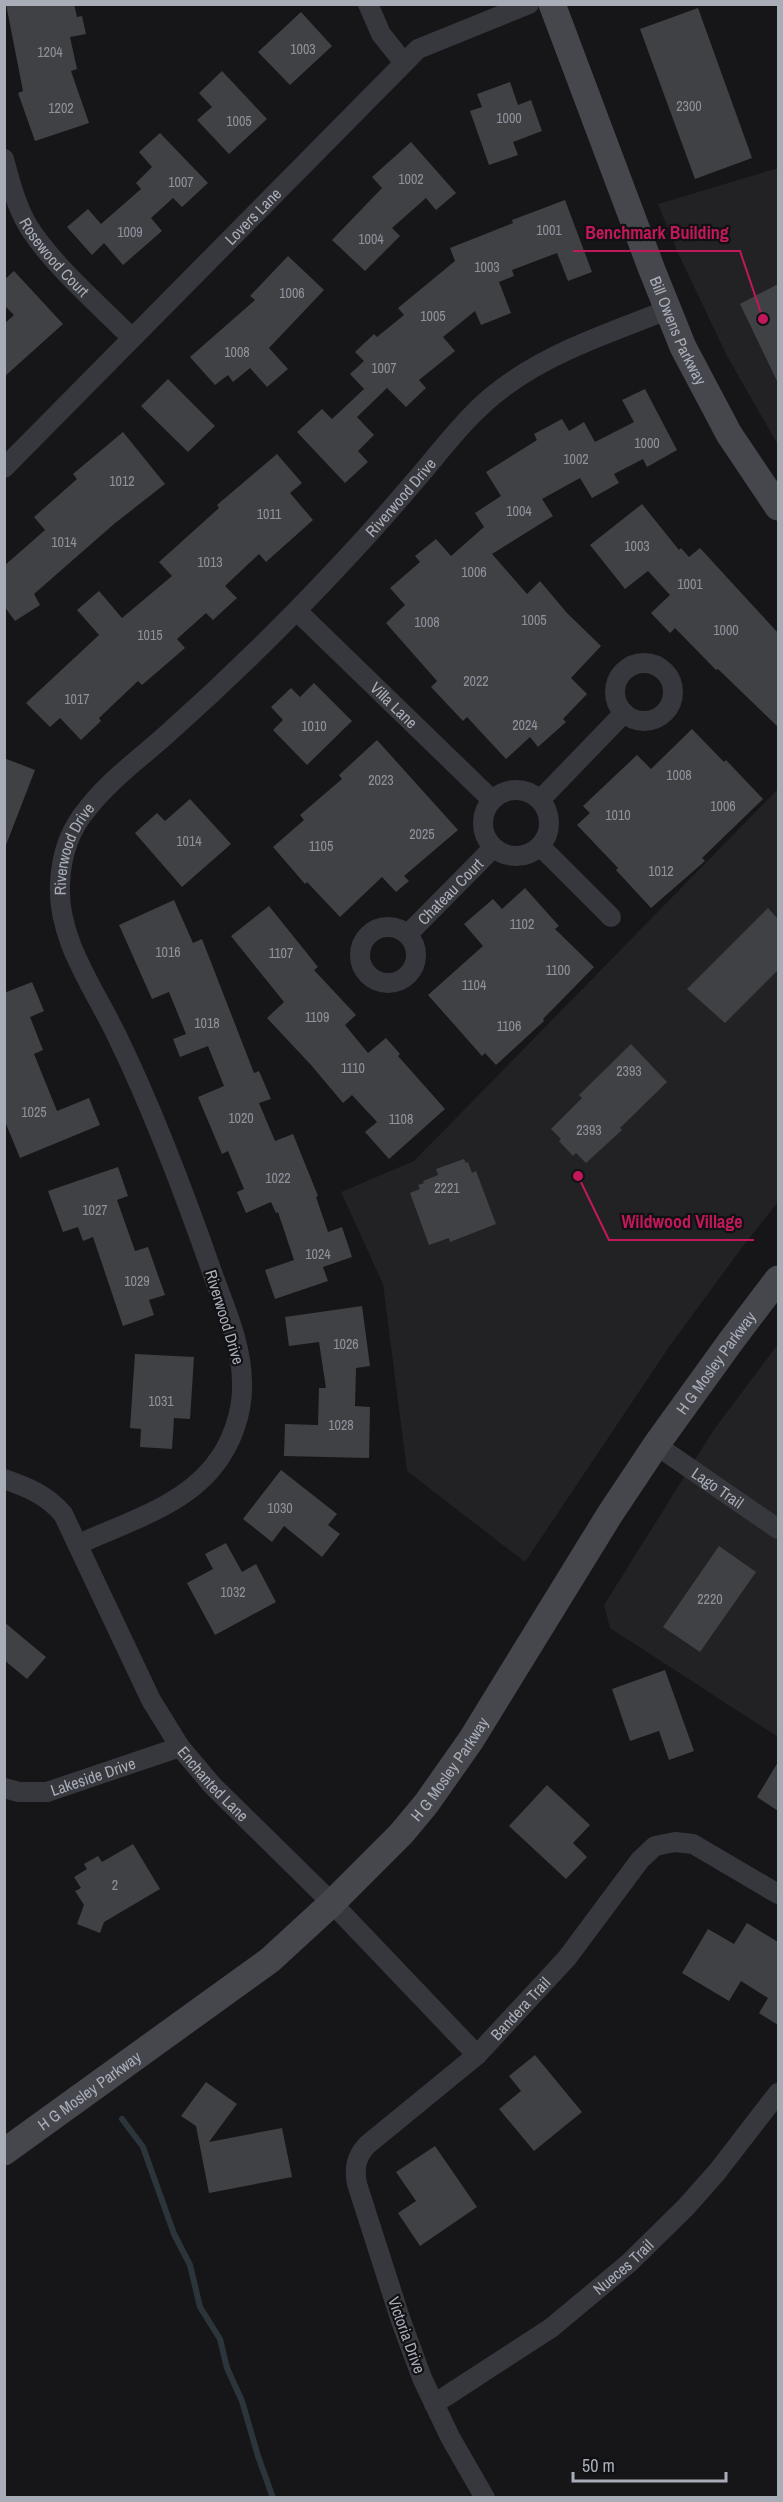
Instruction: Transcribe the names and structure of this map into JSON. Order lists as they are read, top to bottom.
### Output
{
  "streets": {
    "main road": ["Bill Owens Parkway", "H G Mosley Parkway"],
    "street": [
      "Lovers Lane",
      "Rosewood Court",
      "Riverwood Drive",
      "Villa Lane",
      "Chateau Court",
      "Lago Trail",
      "Lakeside Drive",
      "Enchanted Lane",
      "Bandera Trail",
      "Nueces Trail",
      "Victoria Drive"
    ]
  },
  "crossings": [
    ["Lovers Lane", "Rosewood Court"],
    ["Bill Owens Parkway", "Riverwood Drive"],
    ["Riverwood Drive", "Villa Lane"],
    ["Riverwood Drive", "Enchanted Lane"],
    ["Villa Lane", "Chateau Court"],
    ["H G Mosley Parkway", "Lago Trail"],
    ["H G Mosley Parkway", "Enchanted Lane"],
    ["Lakeside Drive", "Enchanted Lane"],
    ["Enchanted Lane", "Bandera Trail"],
    ["Bandera Trail", "Victoria Drive"],
    ["Nueces Trail", "Victoria Drive"]
  ],
  "places": ["Benchmark Building", "Wildwood Village"],
  "house_numbers": [
    "1003",
    "1204",
    "2300",
    "1202",
    "1000",
    "1005",
    "1002",
    "1007",
    "1001",
    "1009",
    "1004",
    "1003",
    "1006",
    "1005",
    "1008",
    "1007",
    "1000",
    "1002",
    "1012",
    "1004",
    "1011",
    "1014",
    "1003",
    "1013",
    "1006",
    "1001",
    "1005",
    "1008",
    "1000",
    "1015",
    "2022",
    "1017",
    "2024",
    "1010",
    "1008",
    "2023",
    "1006",
    "1010",
    "2025",
    "1014",
    "1105",
    "1012",
    "1102",
    "1016",
    "1107",
    "1100",
    "1104",
    "1109",
    "1018",
    "1106",
    "1110",
    "2393",
    "1025",
    "1020",
    "1108",
    "2393",
    "1022",
    "2221",
    "1027",
    "1024",
    "1029",
    "1026",
    "1031",
    "1028",
    "1030",
    "1032",
    "2220",
    "2"
  ],
  "scale_bar": "50 m"
}
